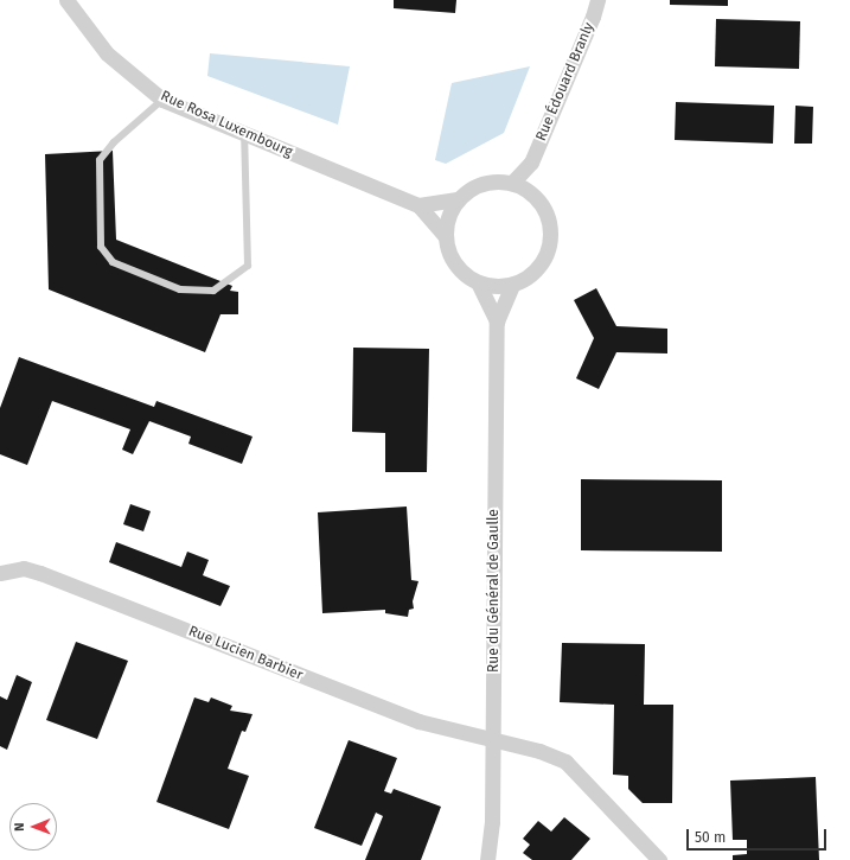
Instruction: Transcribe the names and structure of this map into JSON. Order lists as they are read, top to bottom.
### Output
{
  "streets": {
    "street": [
      "Rue Édouard Branly",
      "Rue Rosa Luxembourg",
      "Rue du Général de Gaulle",
      "Rue Lucien Barbier"
    ]
  },
  "crossings": [
    ["Rue Édouard Branly", "Rue Rosa Luxembourg"],
    ["Rue Édouard Branly", "Rue du Général de Gaulle"],
    ["Rue Rosa Luxembourg", "Rue du Général de Gaulle"],
    ["Rue du Général de Gaulle", "Rue Lucien Barbier"]
  ],
  "scale_bar": "50 m",
  "north": "left"
}
